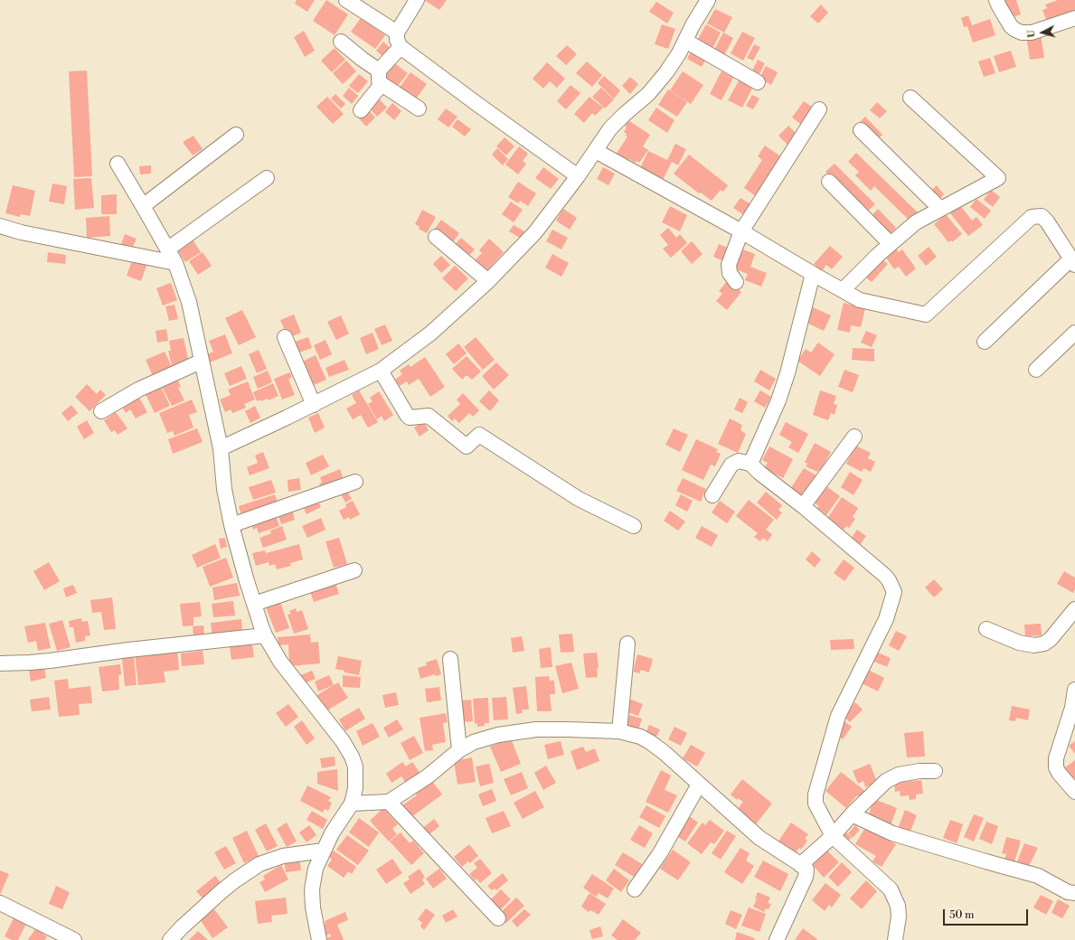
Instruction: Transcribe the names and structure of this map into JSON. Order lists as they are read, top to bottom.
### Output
{
  "scale_bar": "50 m",
  "north": "left"
}
